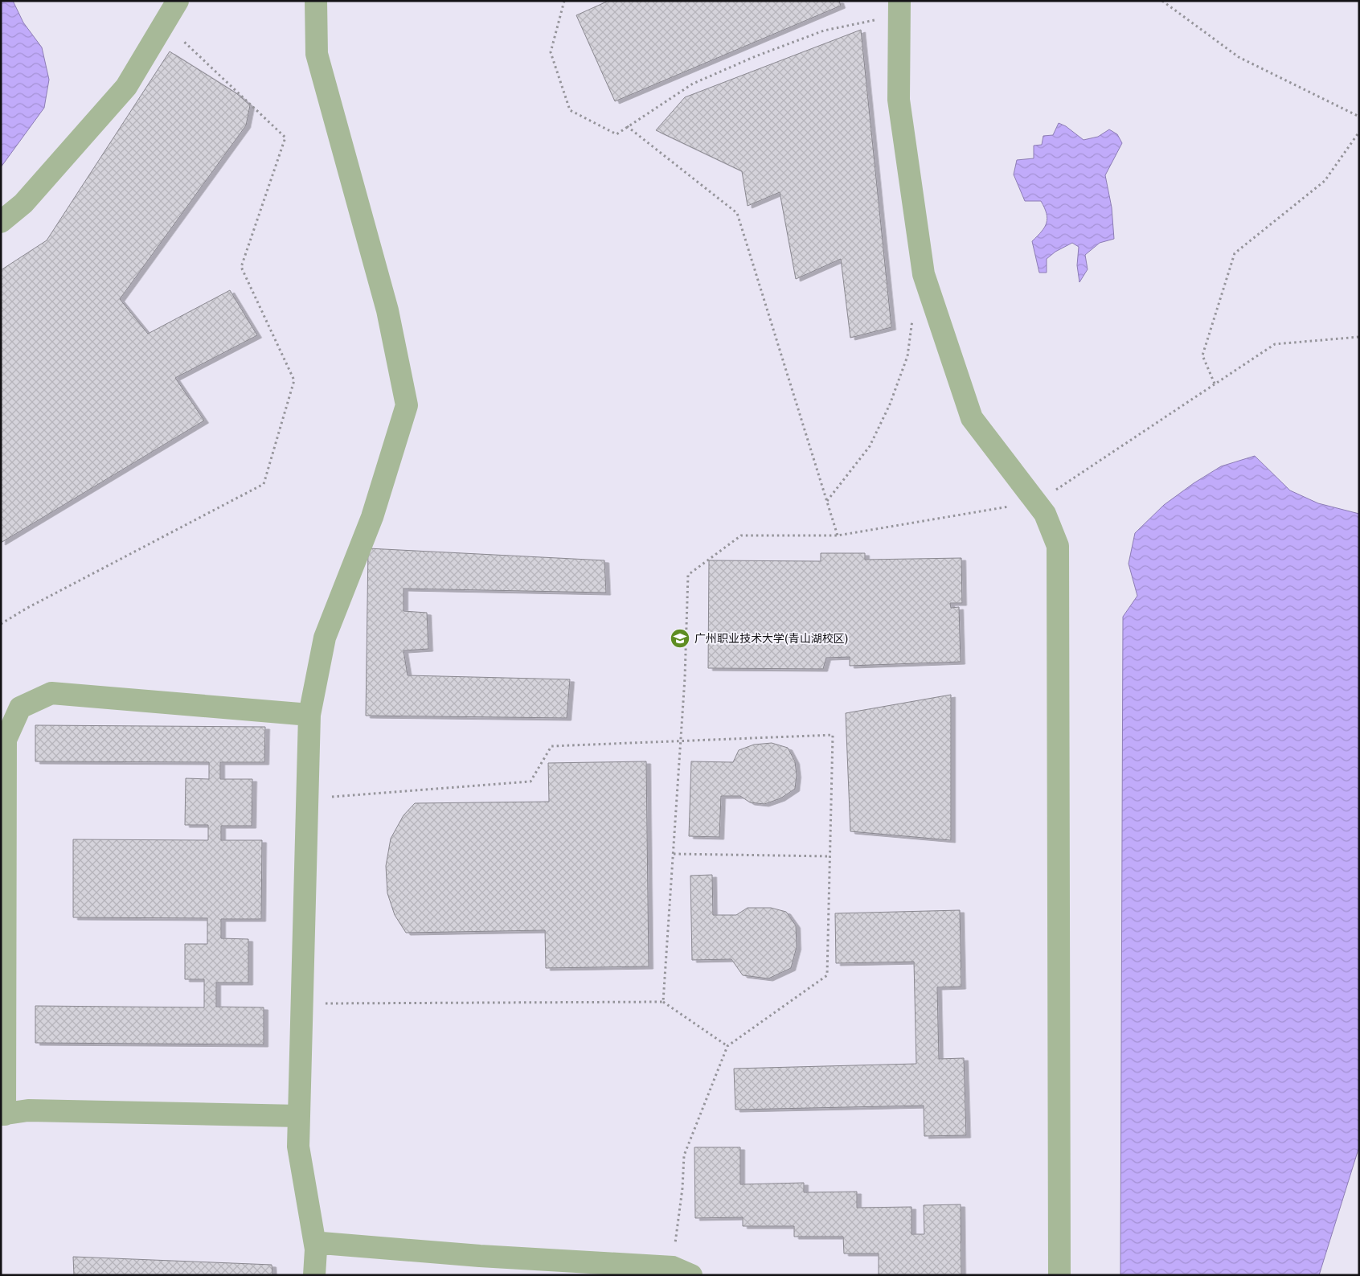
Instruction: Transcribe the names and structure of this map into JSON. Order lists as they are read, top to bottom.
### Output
{
  "places": {
    "school or university": ["广州职业技术大学(青山湖校区)"]
  }
}
